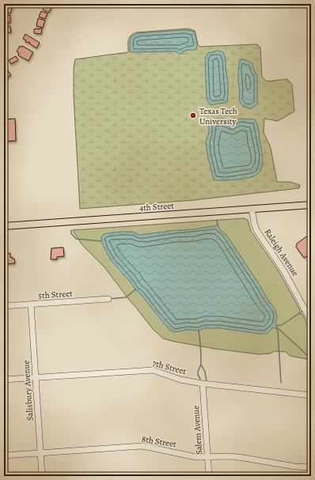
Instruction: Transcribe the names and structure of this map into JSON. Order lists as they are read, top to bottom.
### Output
{
  "streets": {
    "main road": ["4th Street"],
    "street": [
      "Raleigh Avenue",
      "5th Street",
      "7th Street",
      "Salisbury Avenue",
      "Salem Avenue",
      "8th Street"
    ]
  },
  "crossings": [
    ["4th Street", "Raleigh Avenue"],
    ["5th Street", "Salisbury Avenue"],
    ["7th Street", "Salisbury Avenue"],
    ["7th Street", "Salem Avenue"],
    ["Salisbury Avenue", "8th Street"],
    ["Salem Avenue", "8th Street"]
  ],
  "places": ["Texas Tech University"]
}
